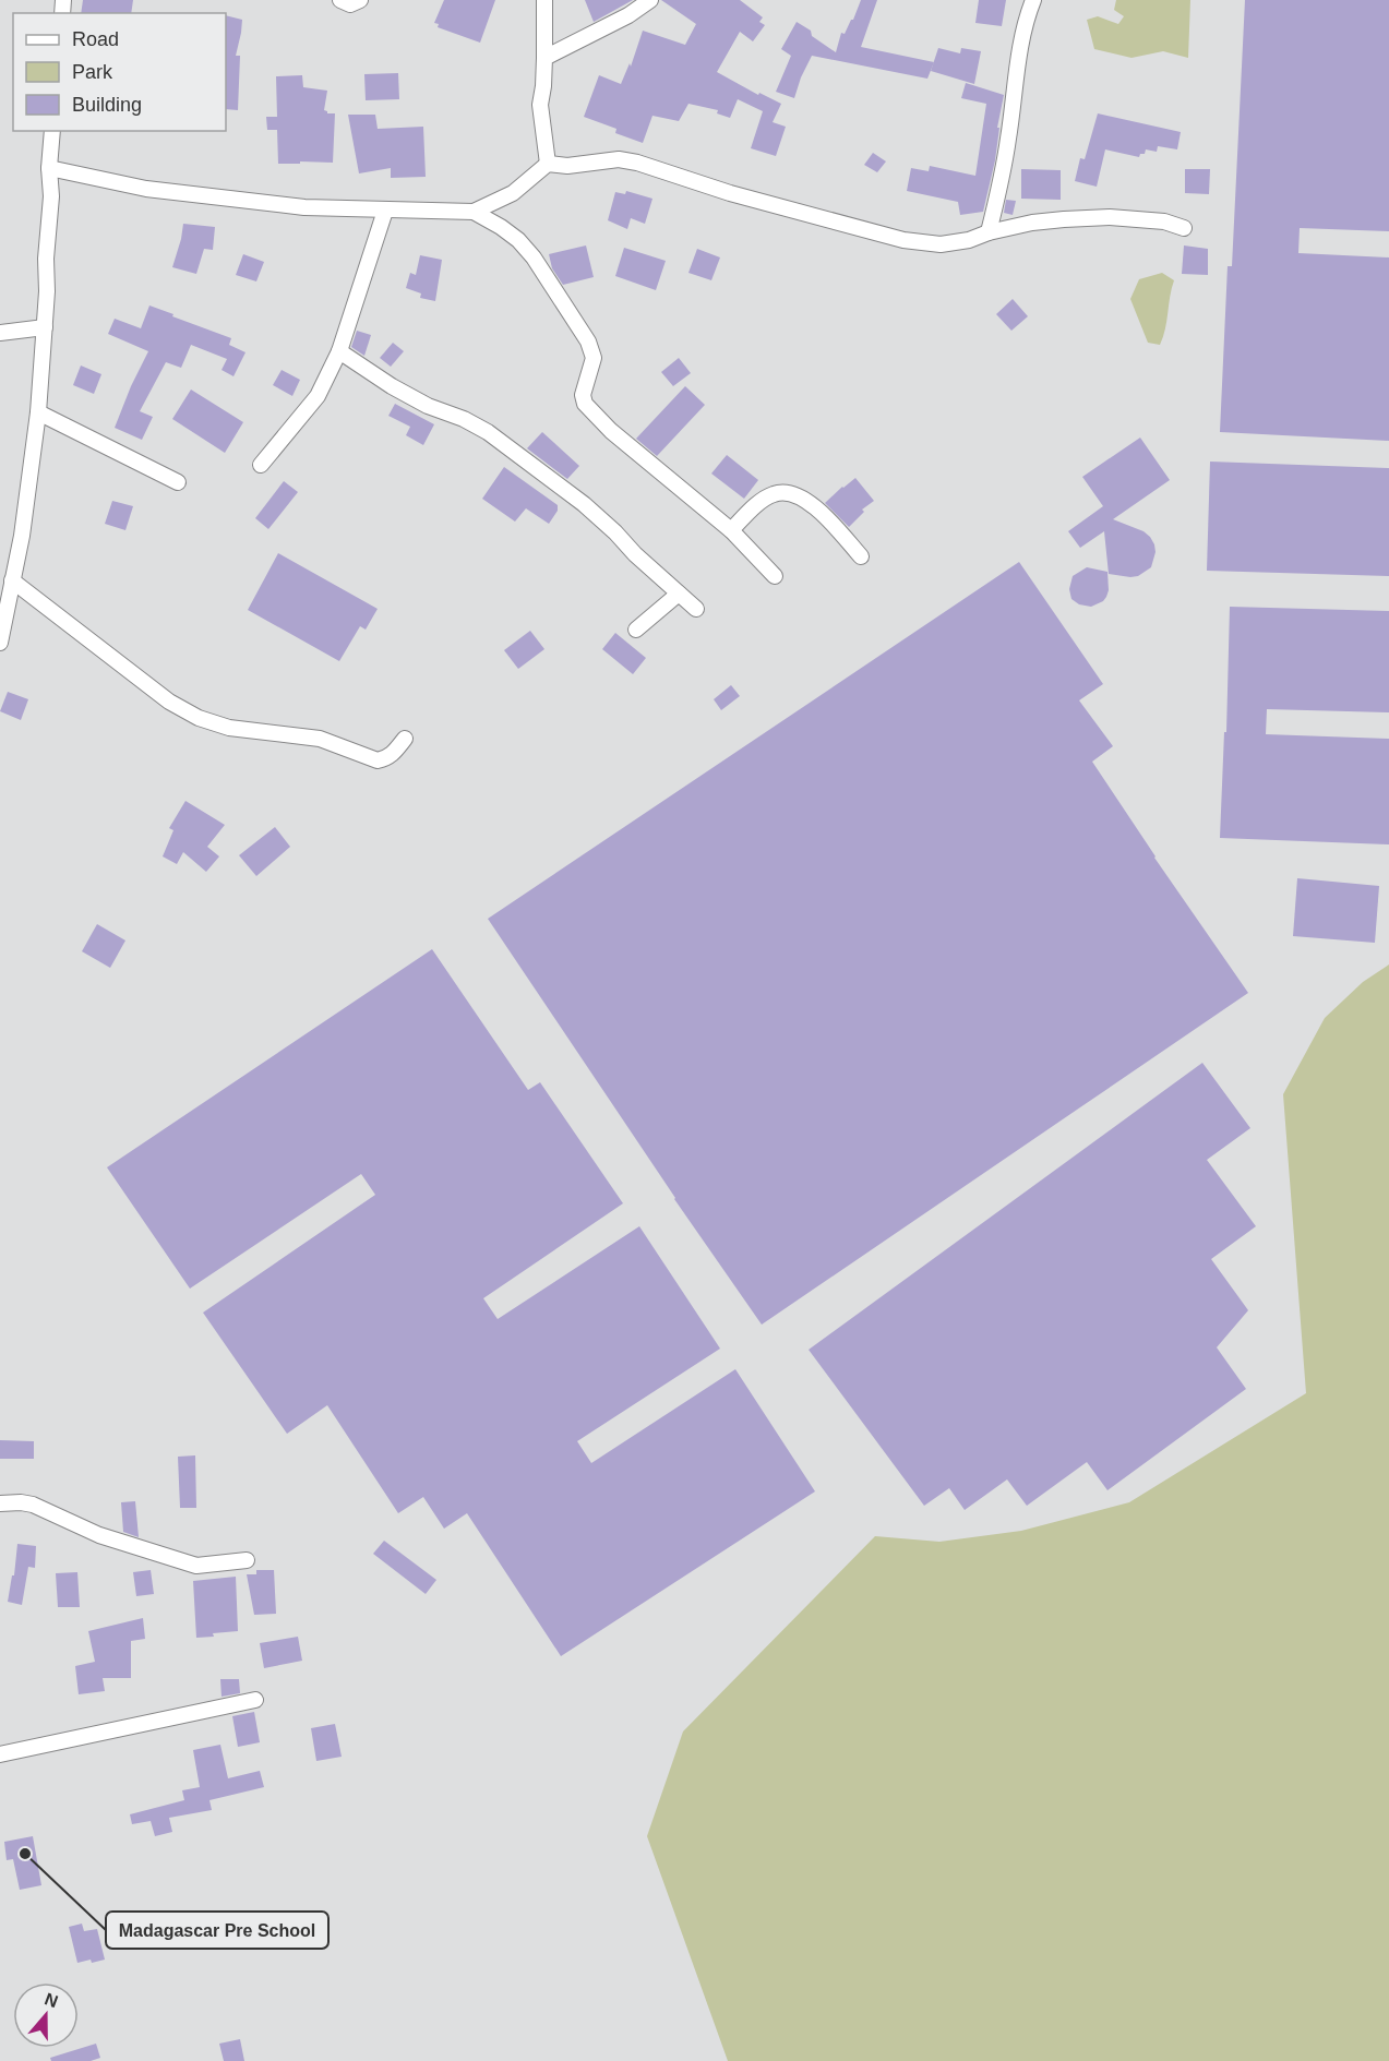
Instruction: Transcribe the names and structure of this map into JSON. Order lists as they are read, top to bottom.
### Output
{
  "places": ["Madagascar Pre School"],
  "legend": ["Road", "Park", "Building"],
  "north": "top"
}
